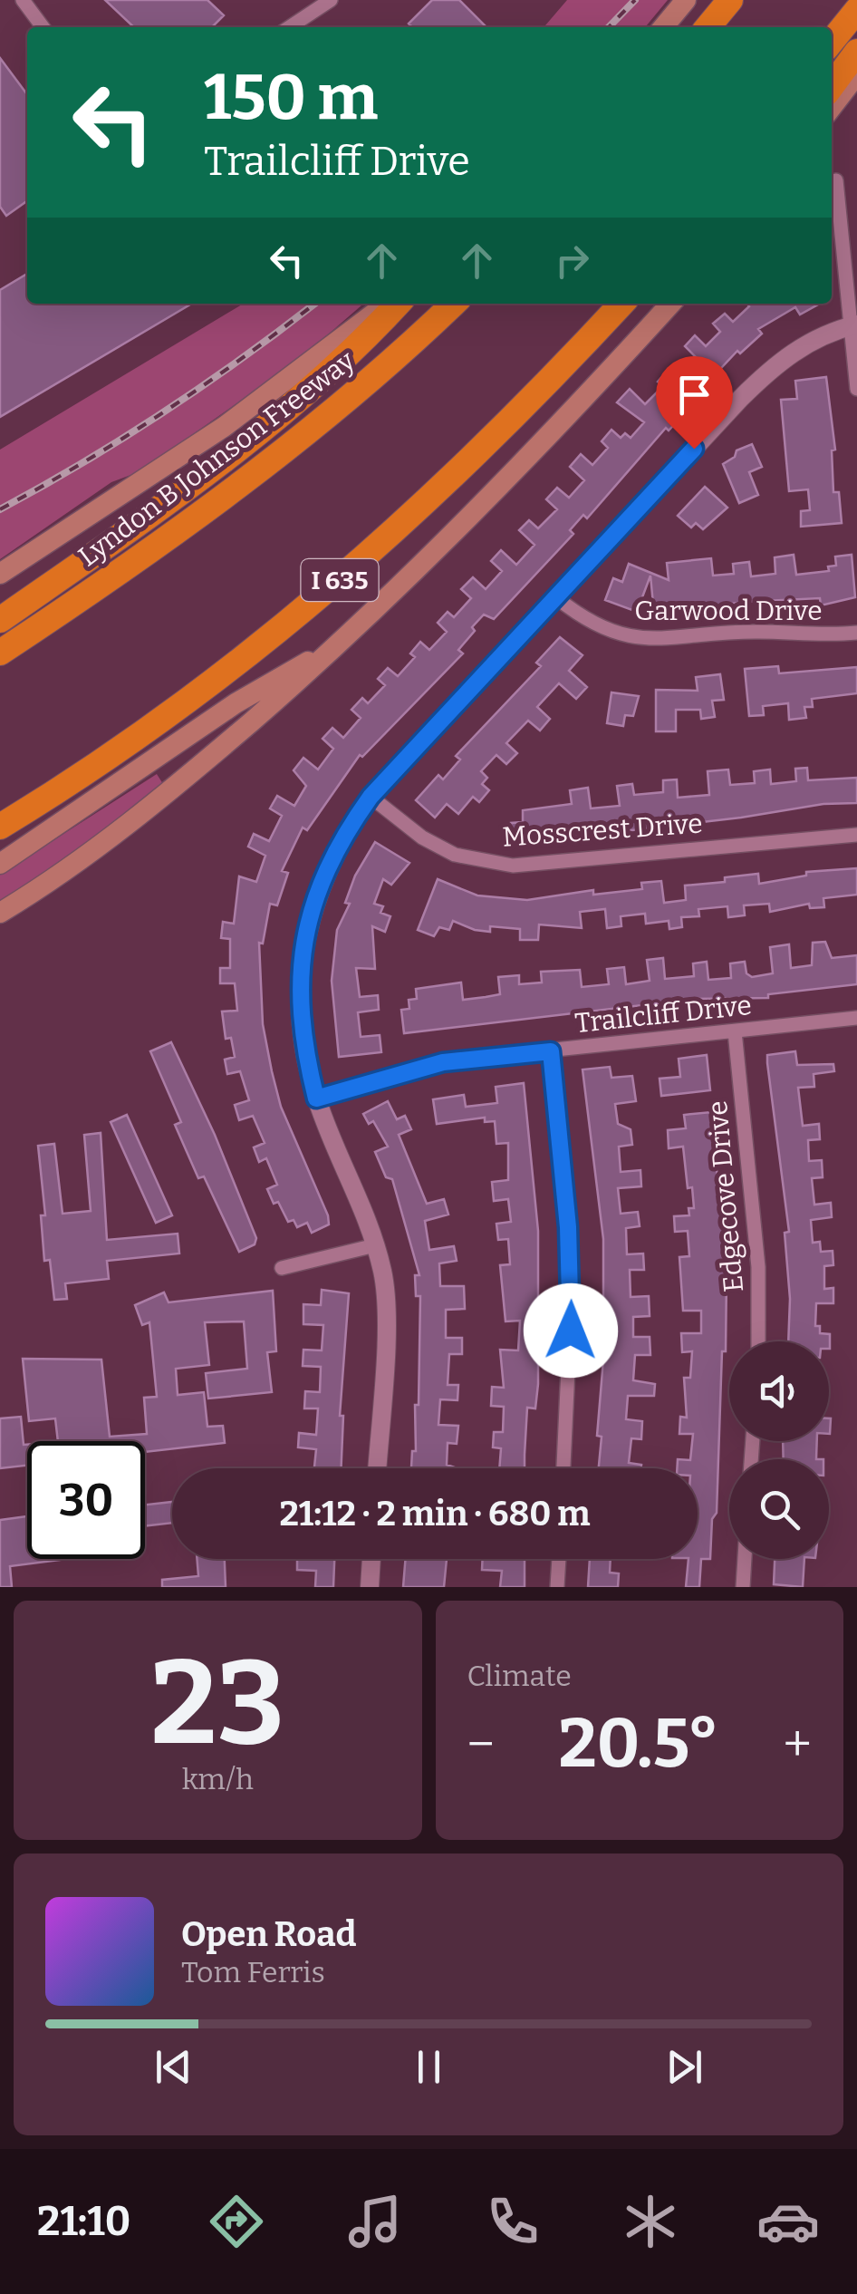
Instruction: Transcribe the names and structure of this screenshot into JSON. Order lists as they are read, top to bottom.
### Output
{
  "streets": {
    "highway": ["Lyndon B Johnson Freeway", "I 635"],
    "street": [
      "Garwood Drive",
      "Mosscrest Drive",
      "Trailcliff Drive",
      "Edgecove Drive"
    ]
  },
  "crossings": [
    ["Trailcliff Drive", "Edgecove Drive"]
  ],
  "page": {
    "turn": ["150 m", "Trailcliff Drive"],
    "limit": "30",
    "trip": "21:12 · 2 min · 680 m",
    "tile": [
      ["23", "km/h"],
      "Climate"
    ],
    "heat": ["−", "20.5°", "+"],
    "song": ["Open Road", "Tom Ferris"],
    "tabs": "21:10"
  }
}
